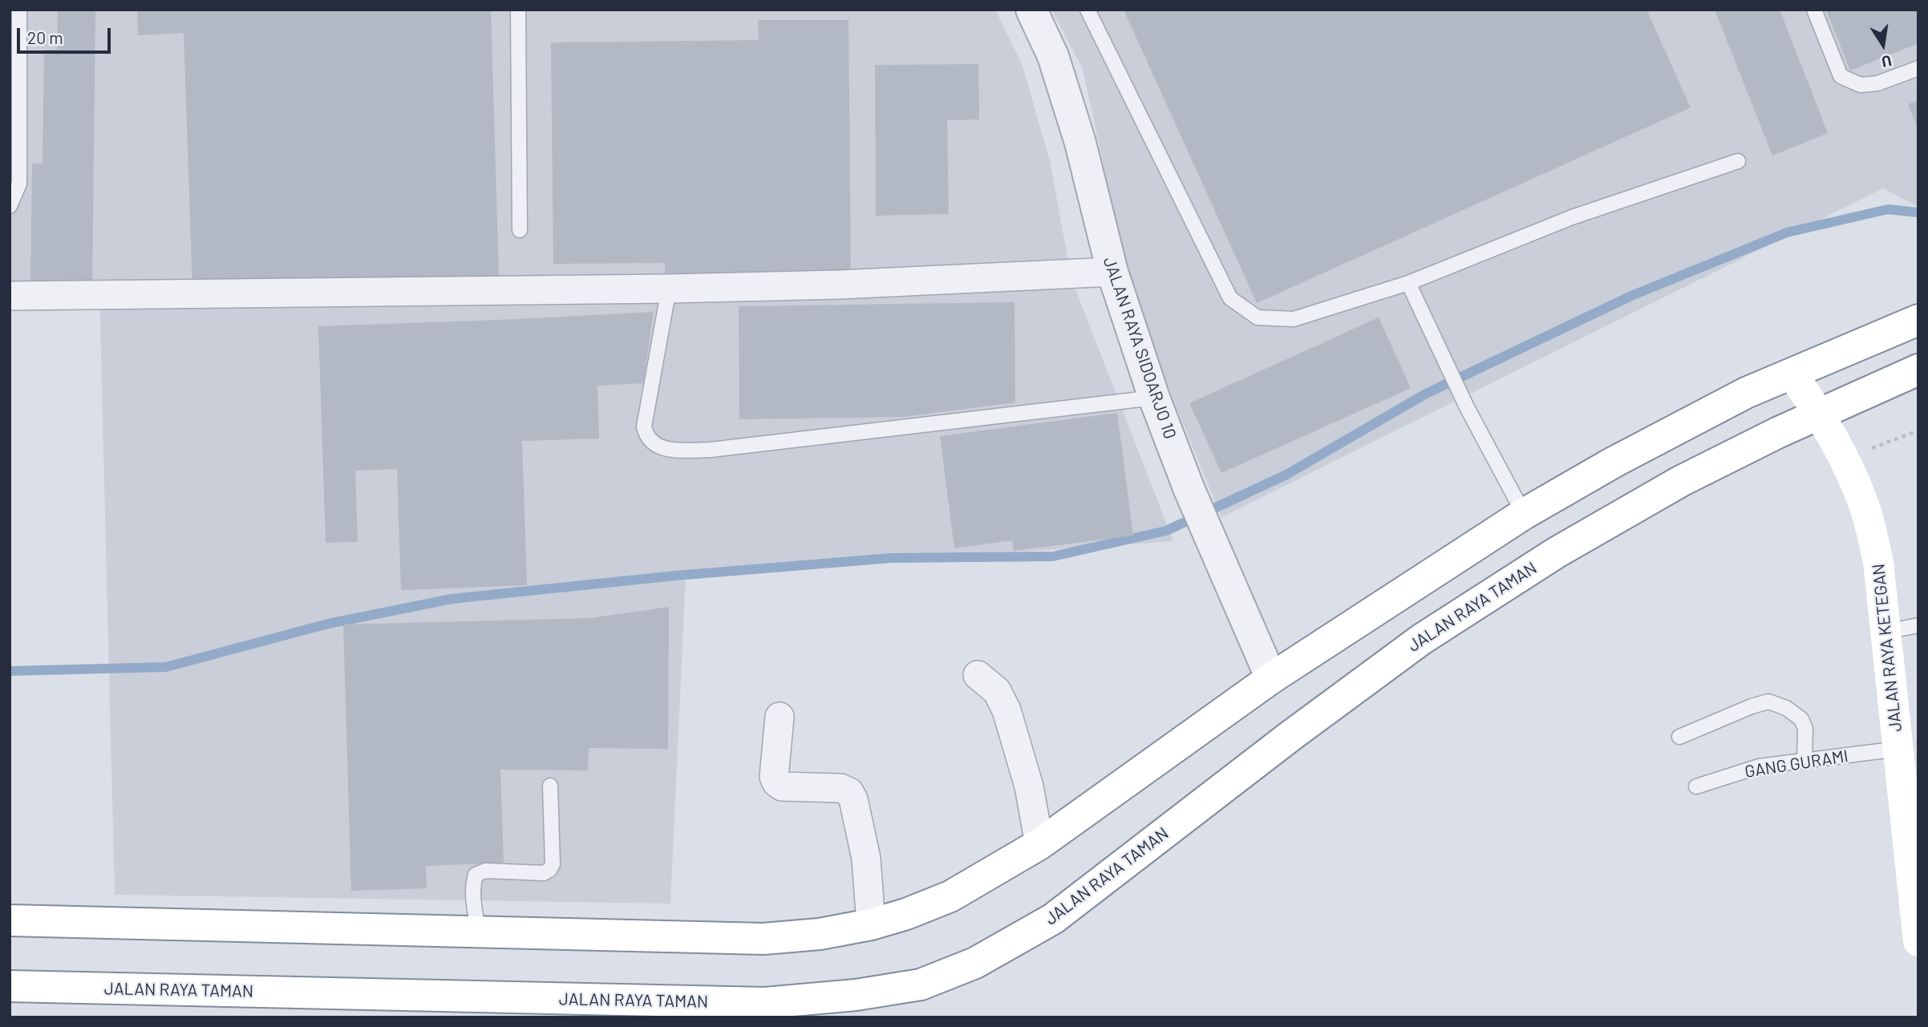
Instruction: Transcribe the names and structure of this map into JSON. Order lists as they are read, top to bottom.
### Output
{
  "streets": {
    "main road": ["JALAN RAYA TAMAN", "JALAN RAYA KETEGAN"],
    "street": ["JALAN RAYA SIDOARJO 10"],
    "lane": ["GANG GURAMI"]
  },
  "crossings": [
    ["JALAN RAYA TAMAN", "JALAN RAYA KETEGAN"],
    ["JALAN RAYA KETEGAN", "GANG GURAMI"]
  ],
  "scale_bar": "20 m",
  "north": "bottom"
}
